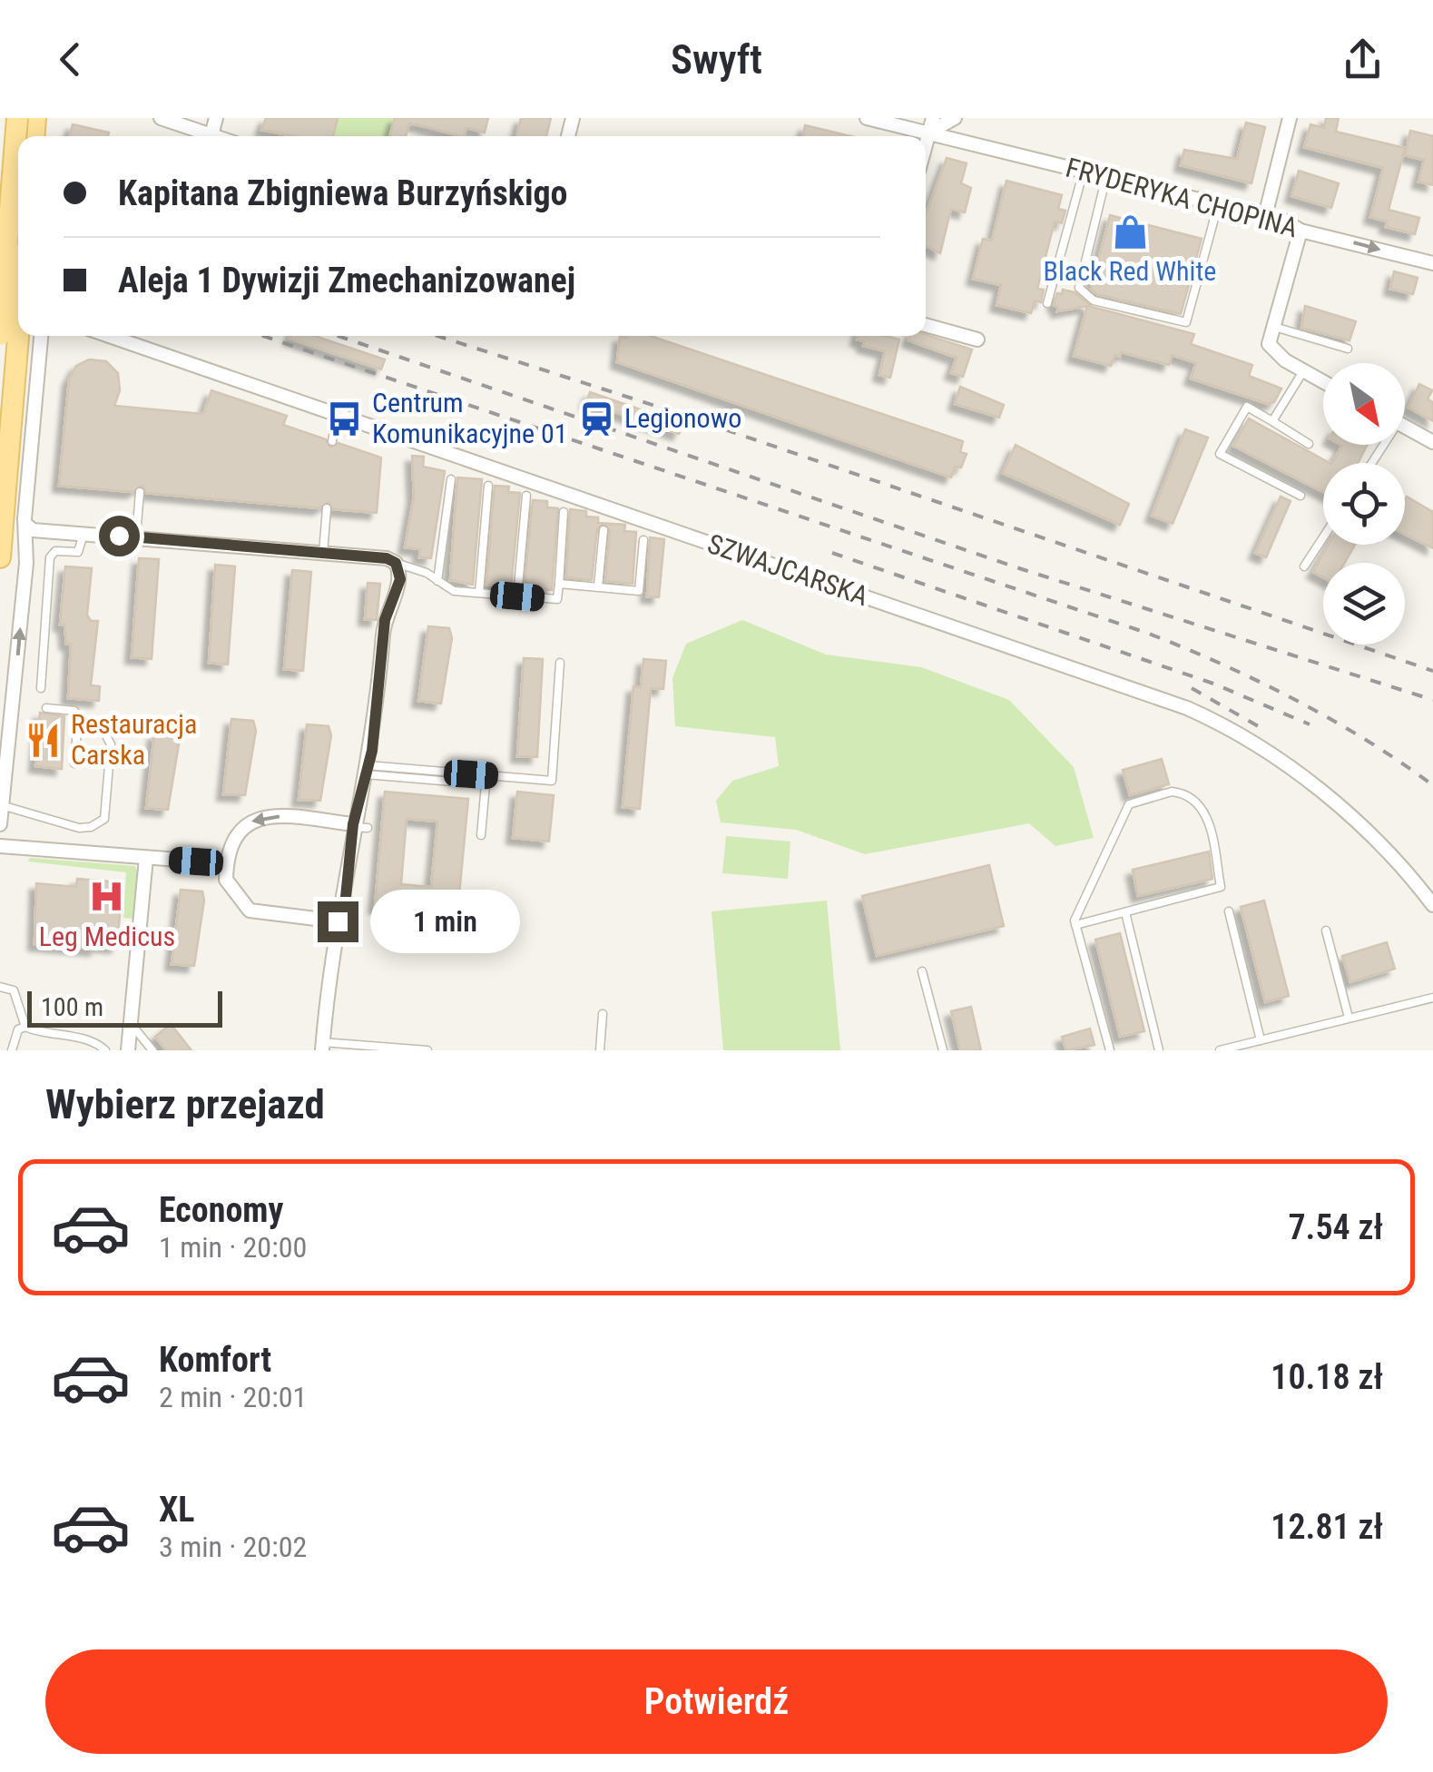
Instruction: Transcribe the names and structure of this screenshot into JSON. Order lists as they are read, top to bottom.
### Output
{
  "streets": {
    "street": ["FRYDERYKA CHOPINA", "SZWAJCARSKA"]
  },
  "places": {
    "shop": ["Black Red White"],
    "bus stop": ["Centrum Komunikacyjne 01"],
    "station": ["Legionowo"],
    "restaurant": ["Restauracja Carska"],
    "hospital": ["Leg Medicus"]
  },
  "scale_bar": "100 m",
  "north": "bottom right",
  "page": {
    "header": "Swyft",
    "banner": ["Kapitana Zbigniewa Burzyńskigo", "Aleja 1 Dywizji Zmechanizowanej"],
    "bubble": "1 min",
    "scale": "100 m",
    "heading": "Wybierz przejazd",
    "list": [
      {
        "name": "Economy",
        "note": "1 min · 20:00",
        "value": "7.54 zł"
      },
      {
        "name": "Komfort",
        "note": "2 min · 20:01",
        "value": "10.18 zł"
      },
      {
        "name": "XL",
        "note": "3 min · 20:02",
        "value": "12.81 zł"
      }
    ],
    "buttons": "Potwierdź"
  }
}
